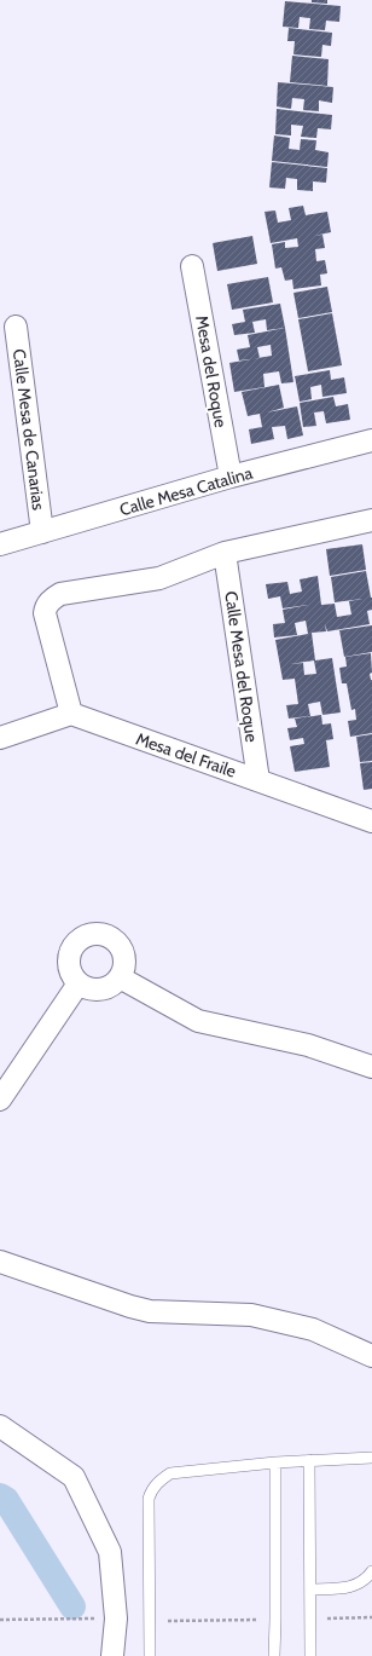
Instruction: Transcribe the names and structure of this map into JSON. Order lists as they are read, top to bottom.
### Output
{
  "streets": {
    "street": [
      "Mesa del Roque",
      "Calle Mesa de Canarias",
      "Calle Mesa Catalina",
      "Calle Mesa del Roque",
      "Mesa del Fraile"
    ]
  },
  "crossings": [
    ["Mesa del Roque", "Calle Mesa Catalina"],
    ["Calle Mesa de Canarias", "Calle Mesa Catalina"],
    ["Calle Mesa del Roque", "Mesa del Fraile"]
  ]
}
